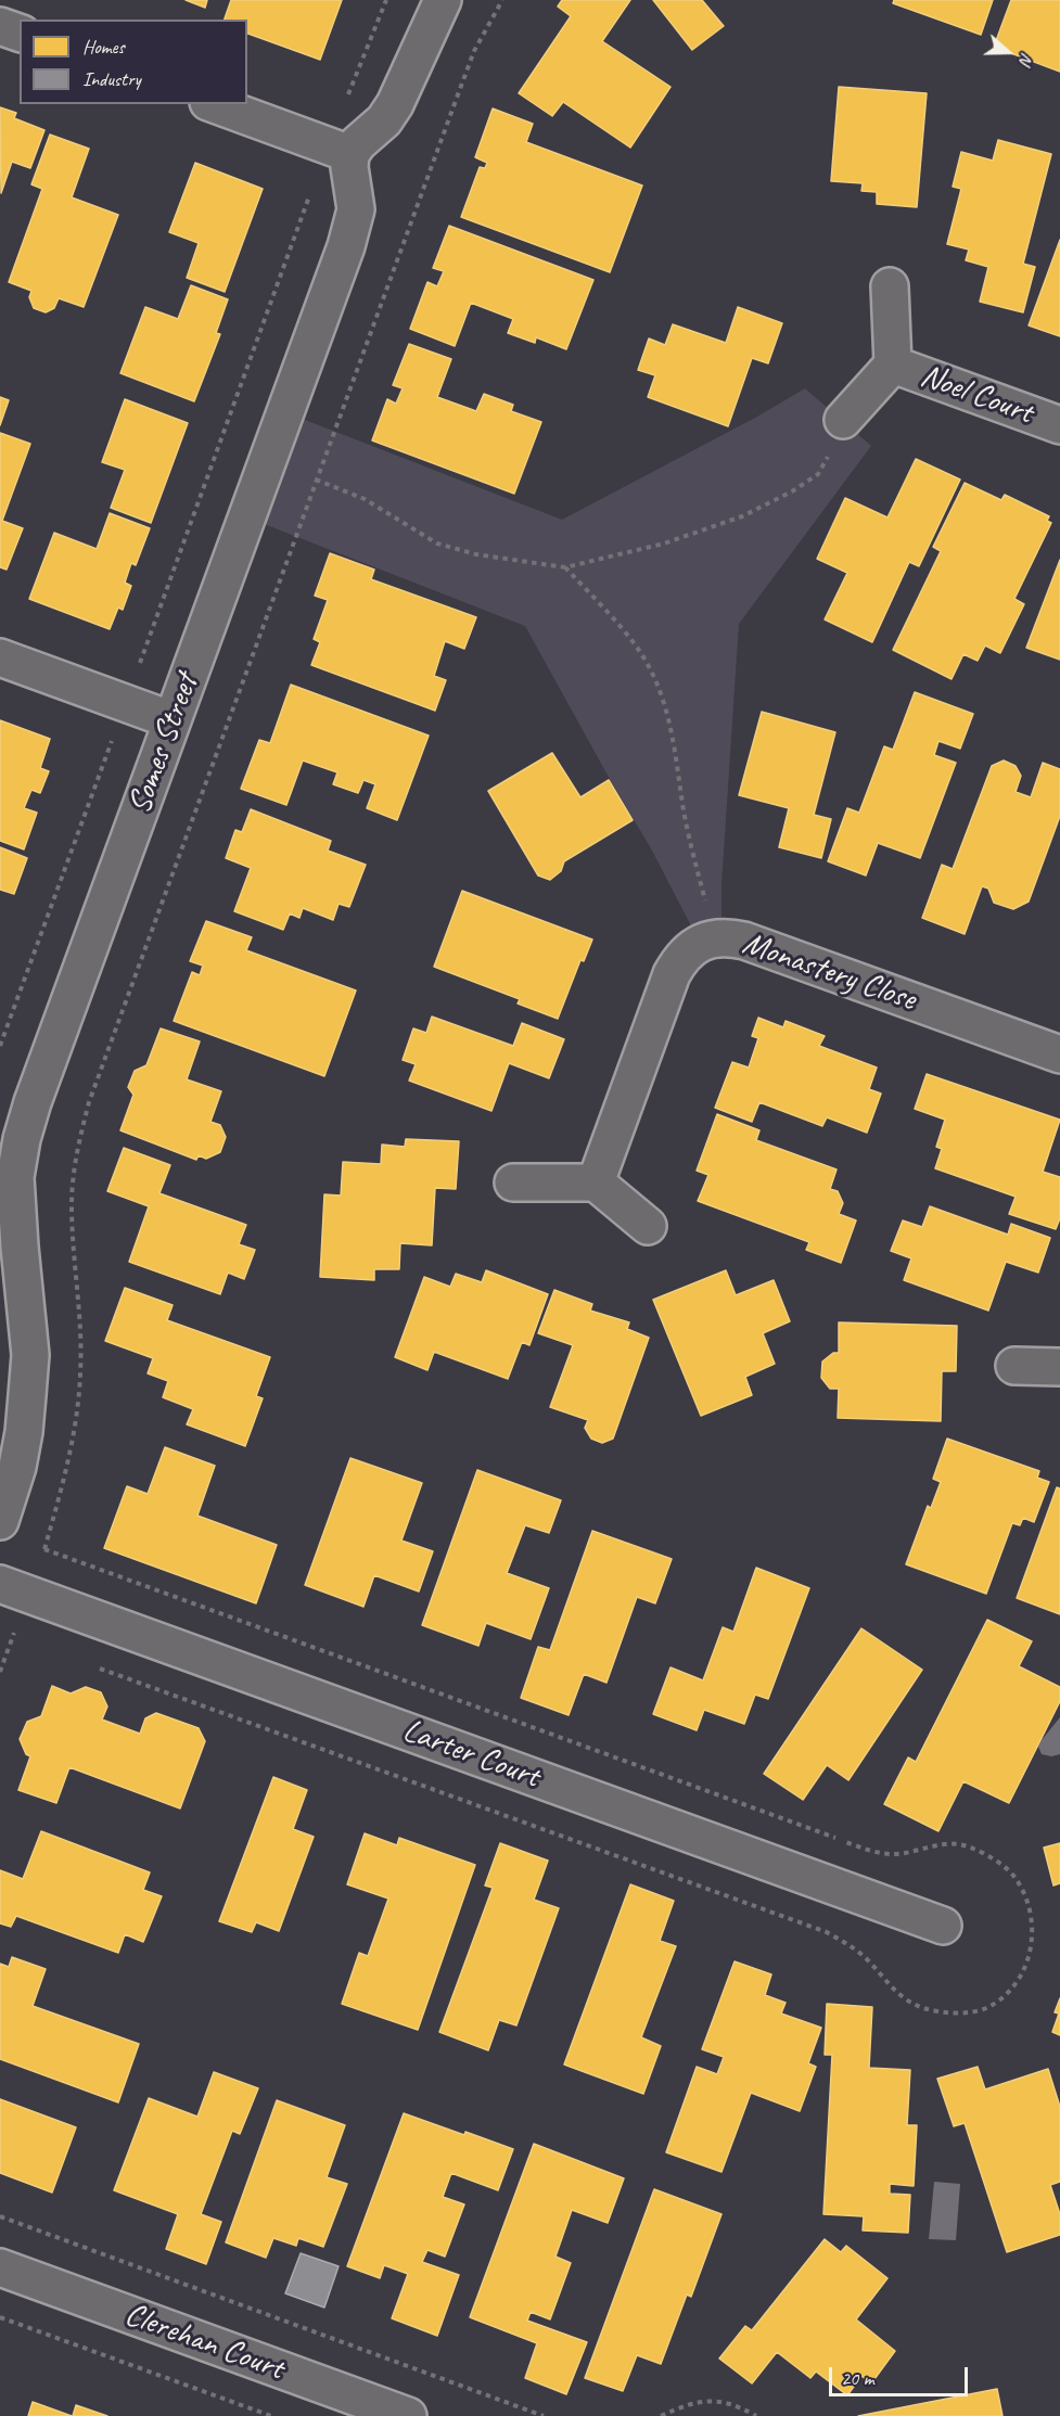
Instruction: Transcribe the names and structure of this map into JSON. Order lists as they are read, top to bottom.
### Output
{
  "streets": {
    "street": [
      "Noel Court",
      "Somes Street",
      "Monastery Close",
      "Larter Court",
      "Clerehan Court"
    ]
  },
  "legend": ["Homes", "Industry"],
  "scale_bar": "20 m",
  "north": "right"
}
